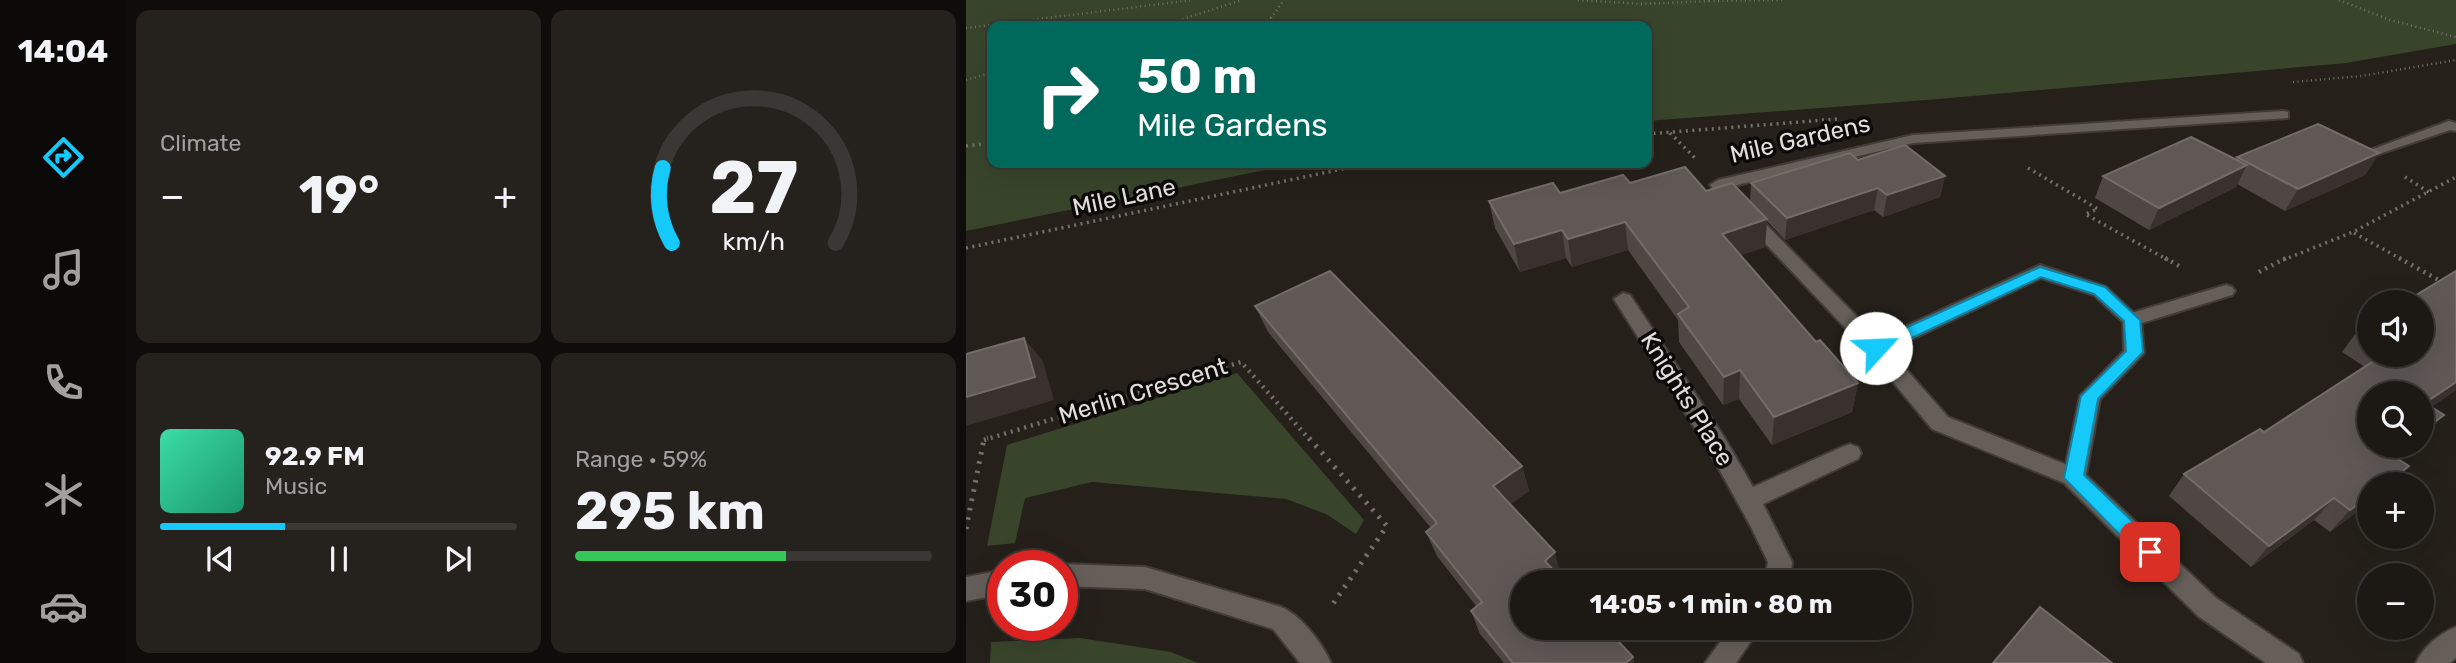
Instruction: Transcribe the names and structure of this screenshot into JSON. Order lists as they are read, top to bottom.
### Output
{
  "streets": {
    "street": ["Mile Gardens", "Knights Place"],
    "path": ["Mile Lane", "Merlin Crescent"]
  },
  "page": {
    "tabs": "14:04",
    "tile": [
      "Climate",
      ["Range · 59%", "295 km"]
    ],
    "turn": ["50 m", "Mile Gardens"],
    "heat": ["−", "19°", "+"],
    "map_buttons": ["+", "−"],
    "song": ["92.9 FM", "Music"],
    "limit": "30",
    "trip": "14:05 · 1 min · 80 m",
    "gauge": ["27", "km/h"]
  }
}
